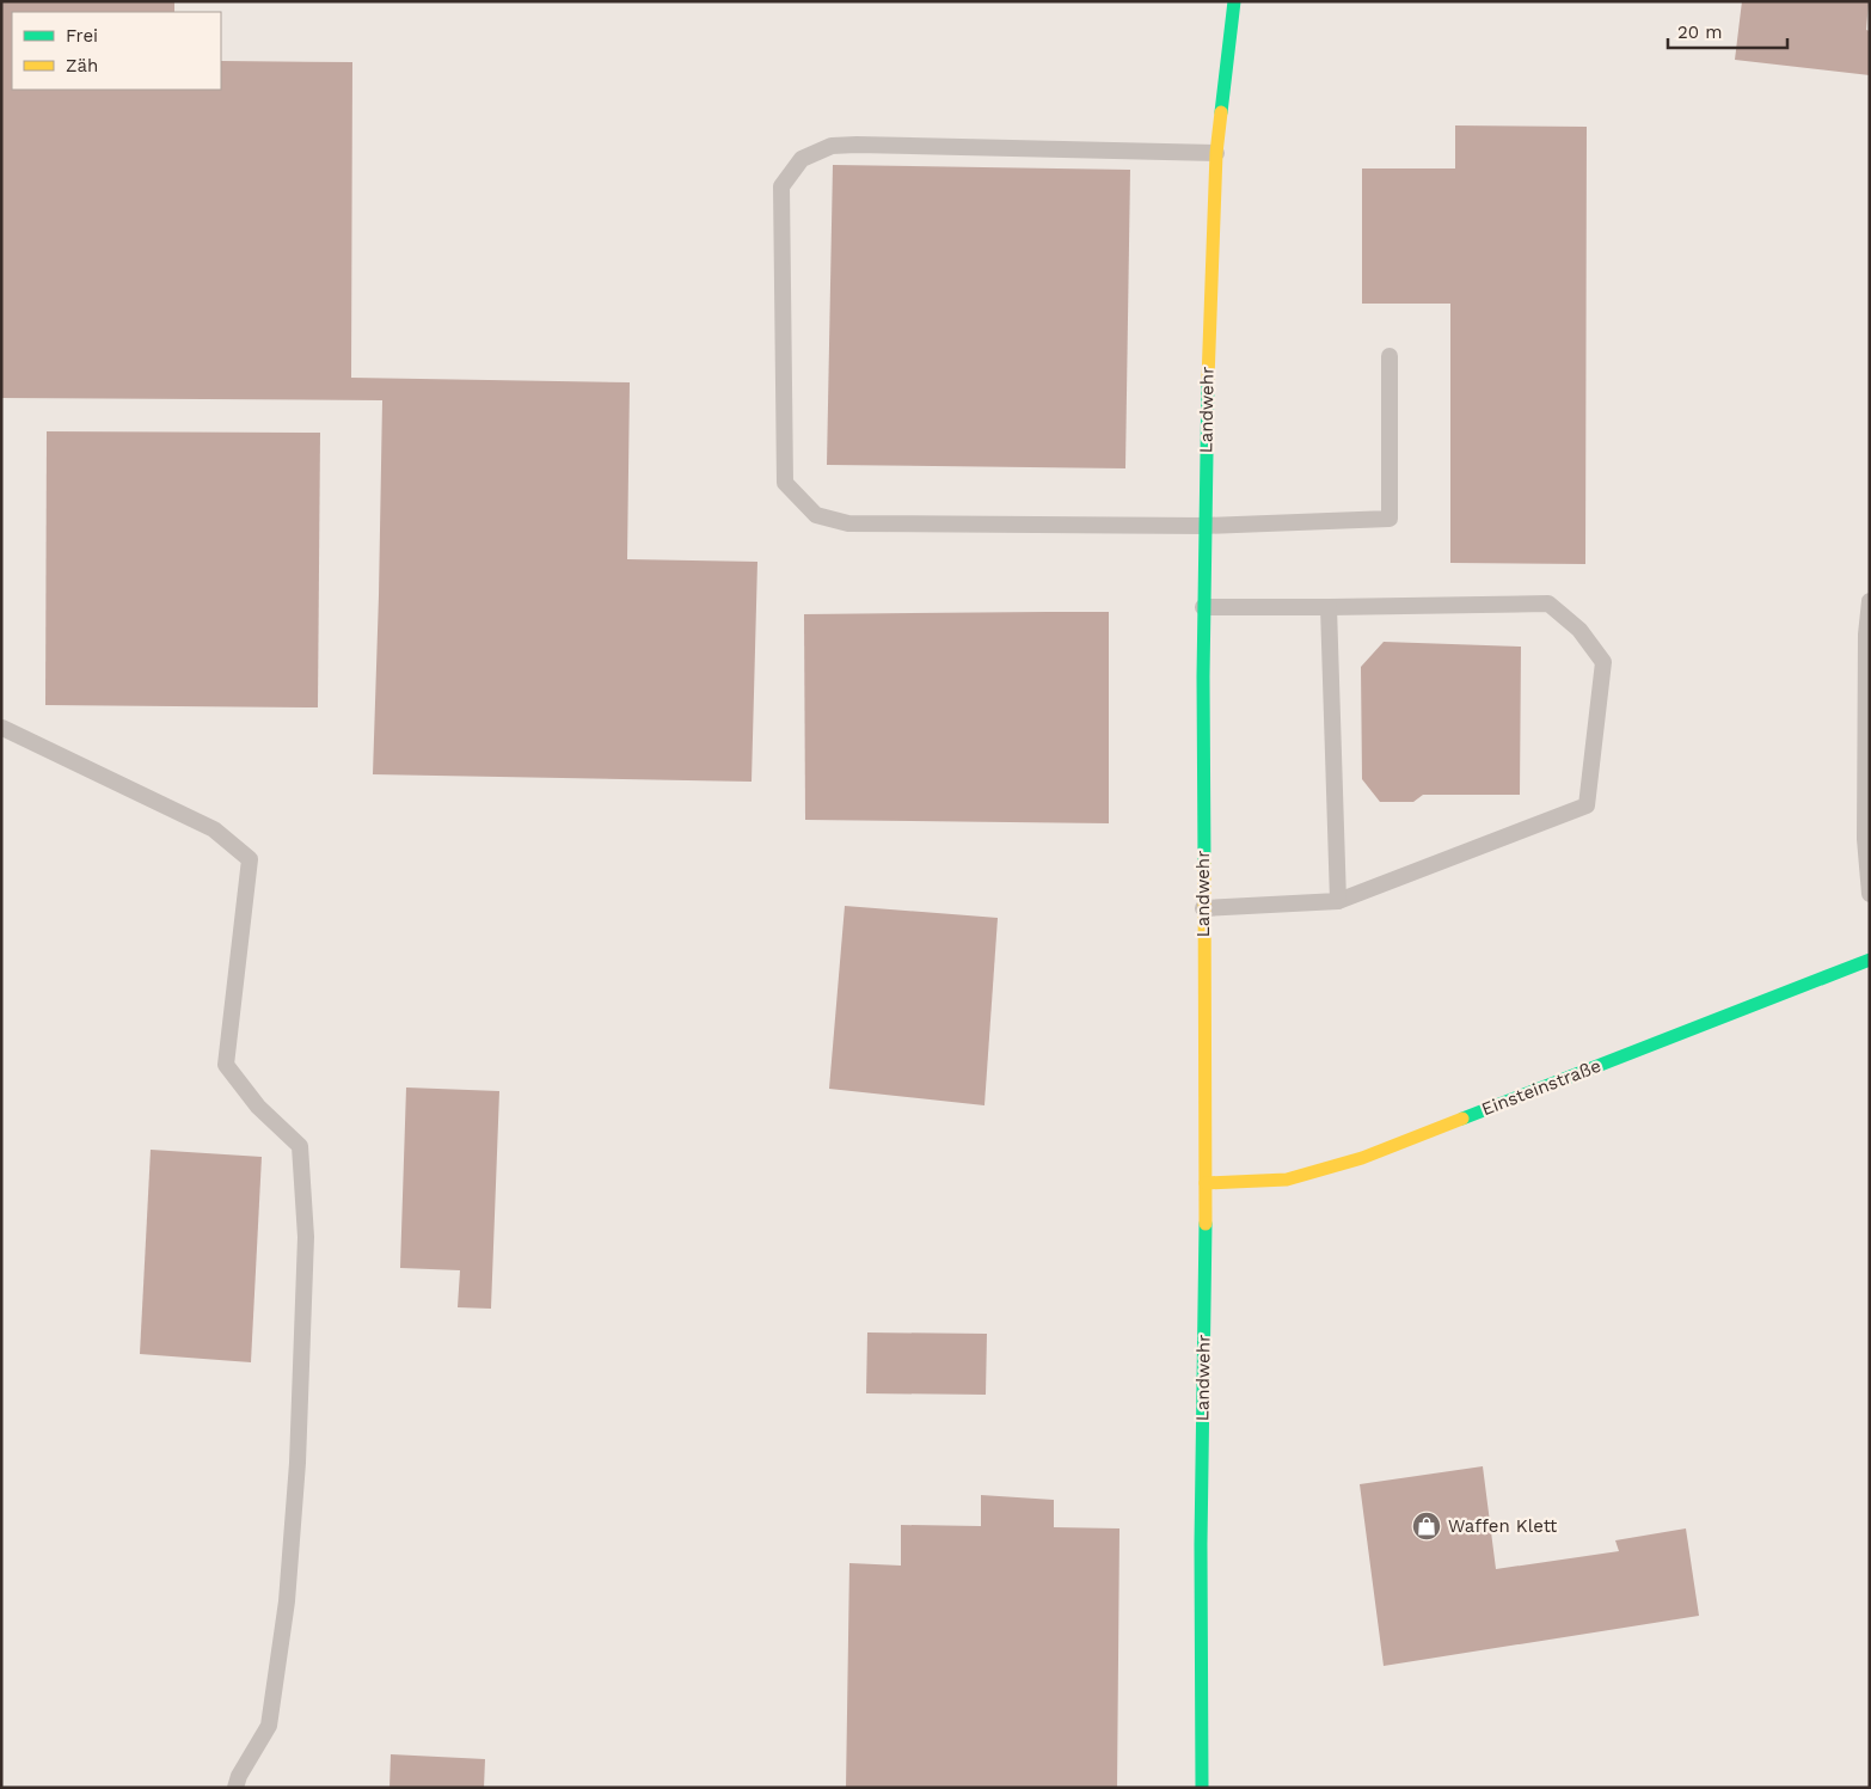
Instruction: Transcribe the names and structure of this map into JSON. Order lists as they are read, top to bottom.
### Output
{
  "streets": {
    "main road": ["Landwehr", "Einsteinstraße"]
  },
  "crossings": [
    ["Landwehr", "Einsteinstraße"]
  ],
  "places": {
    "shop": ["Waffen Klett"]
  },
  "legend": ["Frei", "Zäh"],
  "scale_bar": "20 m"
}
